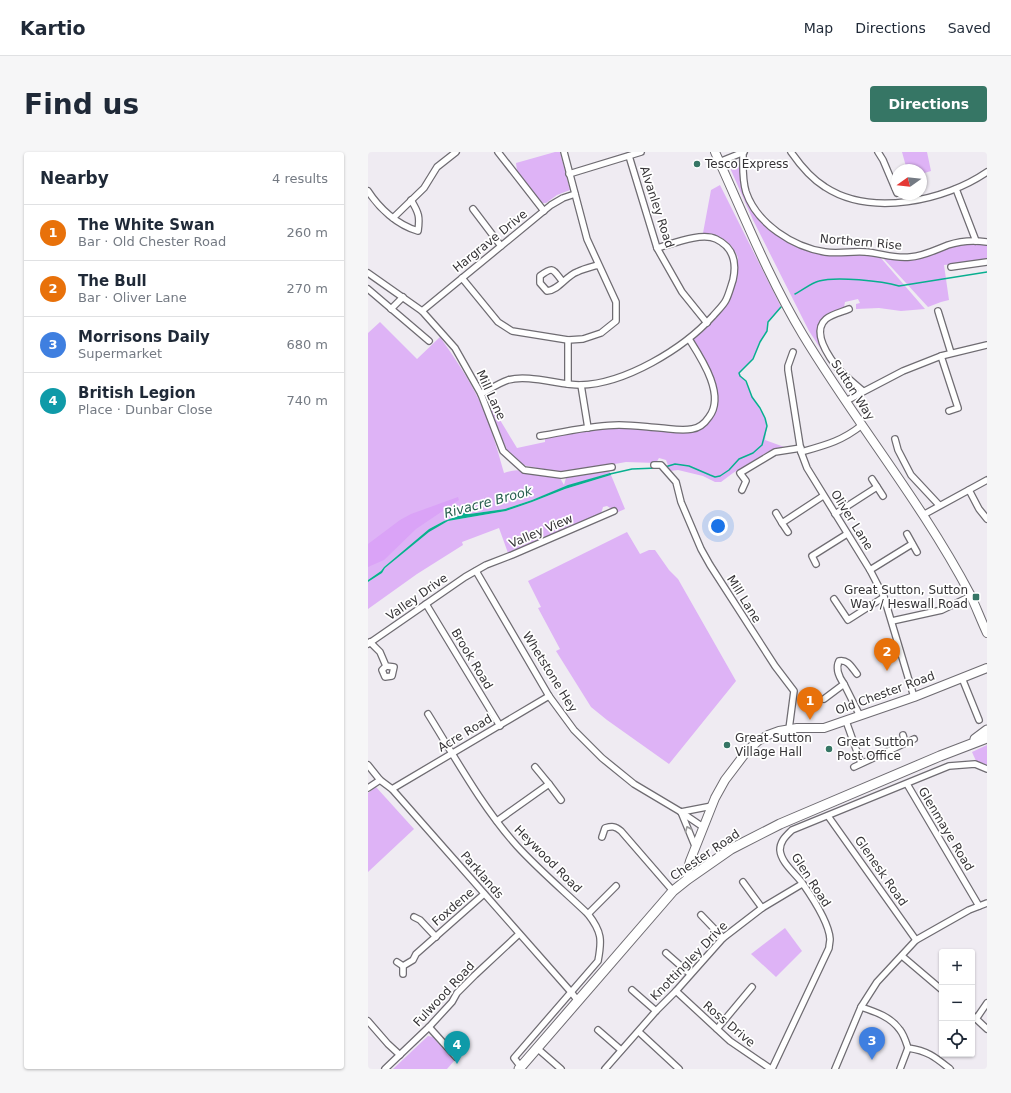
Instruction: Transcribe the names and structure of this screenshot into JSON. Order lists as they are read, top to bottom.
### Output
{
  "streets": {
    "main road": ["Sutton Way", "Old Chester Road", "Chester Road"],
    "street": [
      "Alvanley Road",
      "Hargrave Drive",
      "Northern Rise",
      "Mill Lane",
      "Oliver Lane",
      "Valley View",
      "Valley Drive",
      "Brook Road",
      "Whetstone Hey",
      "Acre Road",
      "Glenmaye Road",
      "Heywood Road",
      "Glenesk Road",
      "Parklands",
      "Glen Road",
      "Foxdene",
      "Knottingley Drive",
      "Fulwood Road",
      "Ross Drive"
    ]
  },
  "crossings": [
    ["Hargrave Drive", "Mill Lane"],
    ["Mill Lane", "Old Chester Road"],
    ["Oliver Lane", "Old Chester Road"],
    ["Valley View", "Valley Drive"],
    ["Valley View", "Whetstone Hey"],
    ["Valley Drive", "Brook Road"],
    ["Valley Drive", "Whetstone Hey"],
    ["Brook Road", "Acre Road"],
    ["Whetstone Hey", "Old Chester Road"],
    ["Whetstone Hey", "Acre Road"],
    ["Old Chester Road", "Chester Road"],
    ["Acre Road", "Heywood Road"],
    ["Acre Road", "Parklands"],
    ["Glenmaye Road", "Glen Road"],
    ["Chester Road", "Heywood Road"],
    ["Chester Road", "Parklands"],
    ["Glenesk Road", "Glen Road"],
    ["Parklands", "Foxdene"],
    ["Parklands", "Fulwood Road"],
    ["Glen Road", "Knottingley Drive"],
    ["Glen Road", "Ross Drive"],
    ["Knottingley Drive", "Ross Drive"]
  ],
  "water": ["Rivacre Brook"],
  "places": {
    "other": ["Tesco Express", "Great Sutton Village Hall", "Great Sutton Post Office"],
    "transit": ["Great Sutton, Sutton Way / Heswall Road"]
  },
  "north": "left",
  "page": {
    "header": "Kartio",
    "nav": ["Map", "Directions", "Saved"],
    "buttons": "Directions",
    "title": "Find us",
    "heading": ["Nearby", "4 results"],
    "list": [
      {
        "mark": "1",
        "name": "The White Swan",
        "note": "Bar · Old Chester Road",
        "value": "260 m"
      },
      {
        "mark": "2",
        "name": "The Bull",
        "note": "Bar · Oliver Lane",
        "value": "270 m"
      },
      {
        "mark": "3",
        "name": "Morrisons Daily",
        "note": "Supermarket",
        "value": "680 m"
      },
      {
        "mark": "4",
        "name": "British Legion",
        "note": "Place · Dunbar Close",
        "value": "740 m"
      }
    ],
    "pins": [
      "2",
      "1",
      "3",
      "4"
    ],
    "map_buttons": ["+", "−"]
  }
}
